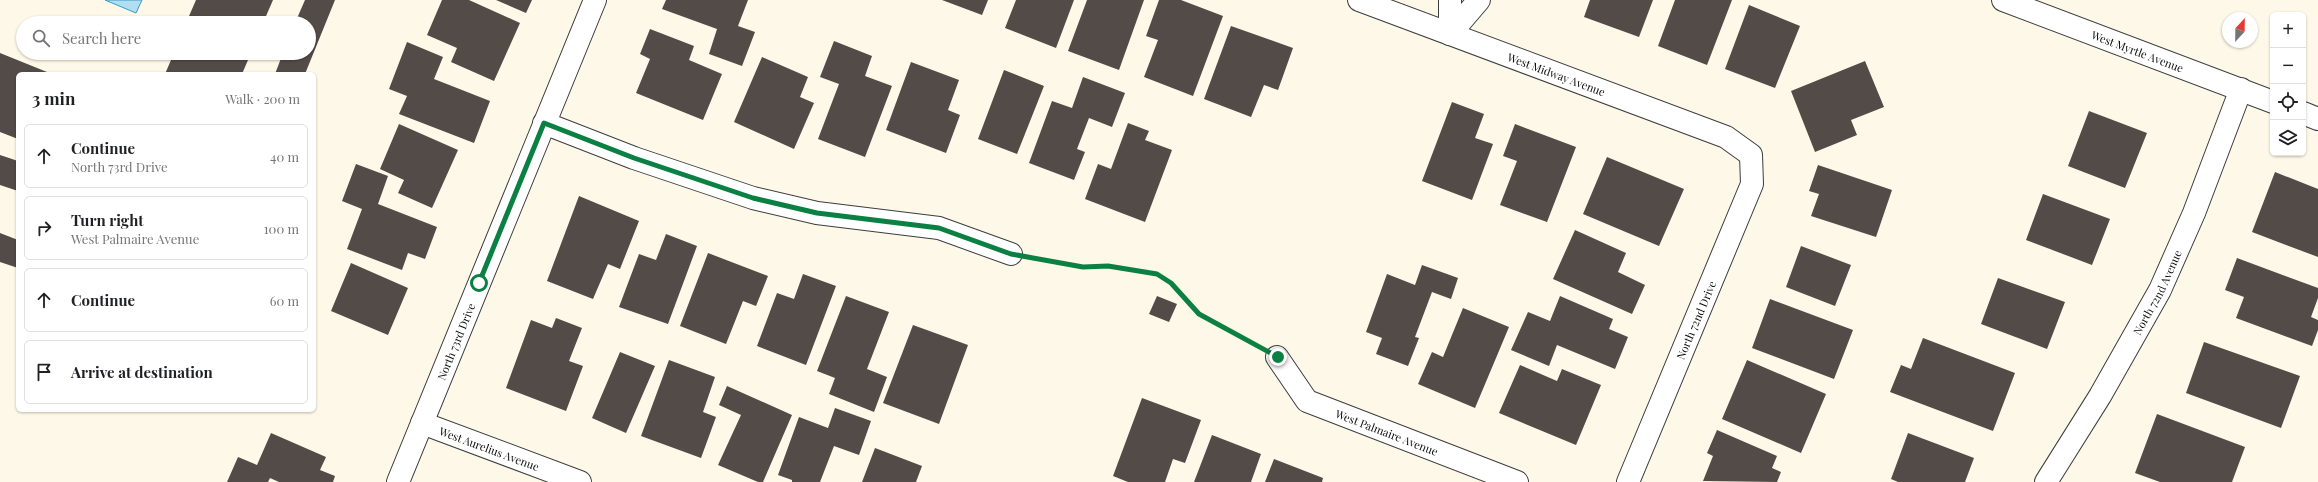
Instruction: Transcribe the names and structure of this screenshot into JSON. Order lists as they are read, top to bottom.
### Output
{
  "streets": {
    "street": [
      "West Myrtle Avenue",
      "West Midway Avenue",
      "North 72nd Avenue",
      "North 72nd Drive",
      "North 73rd Drive",
      "West Palmaire Avenue",
      "West Aurelius Avenue"
    ]
  },
  "crossings": [
    ["West Myrtle Avenue", "North 72nd Avenue"],
    ["West Midway Avenue", "North 72nd Drive"],
    ["North 73rd Drive", "West Aurelius Avenue"]
  ],
  "north": "top",
  "page": {
    "map_buttons": ["+", "−"],
    "search": "Search here",
    "heading": ["3 min", "Walk · 200 m"],
    "list": [
      ["Continue", "North 73rd Drive", "40 m"],
      ["Turn right", "West Palmaire Avenue", "100 m"],
      ["Continue", "60 m"],
      "Arrive at destination"
    ]
  }
}
